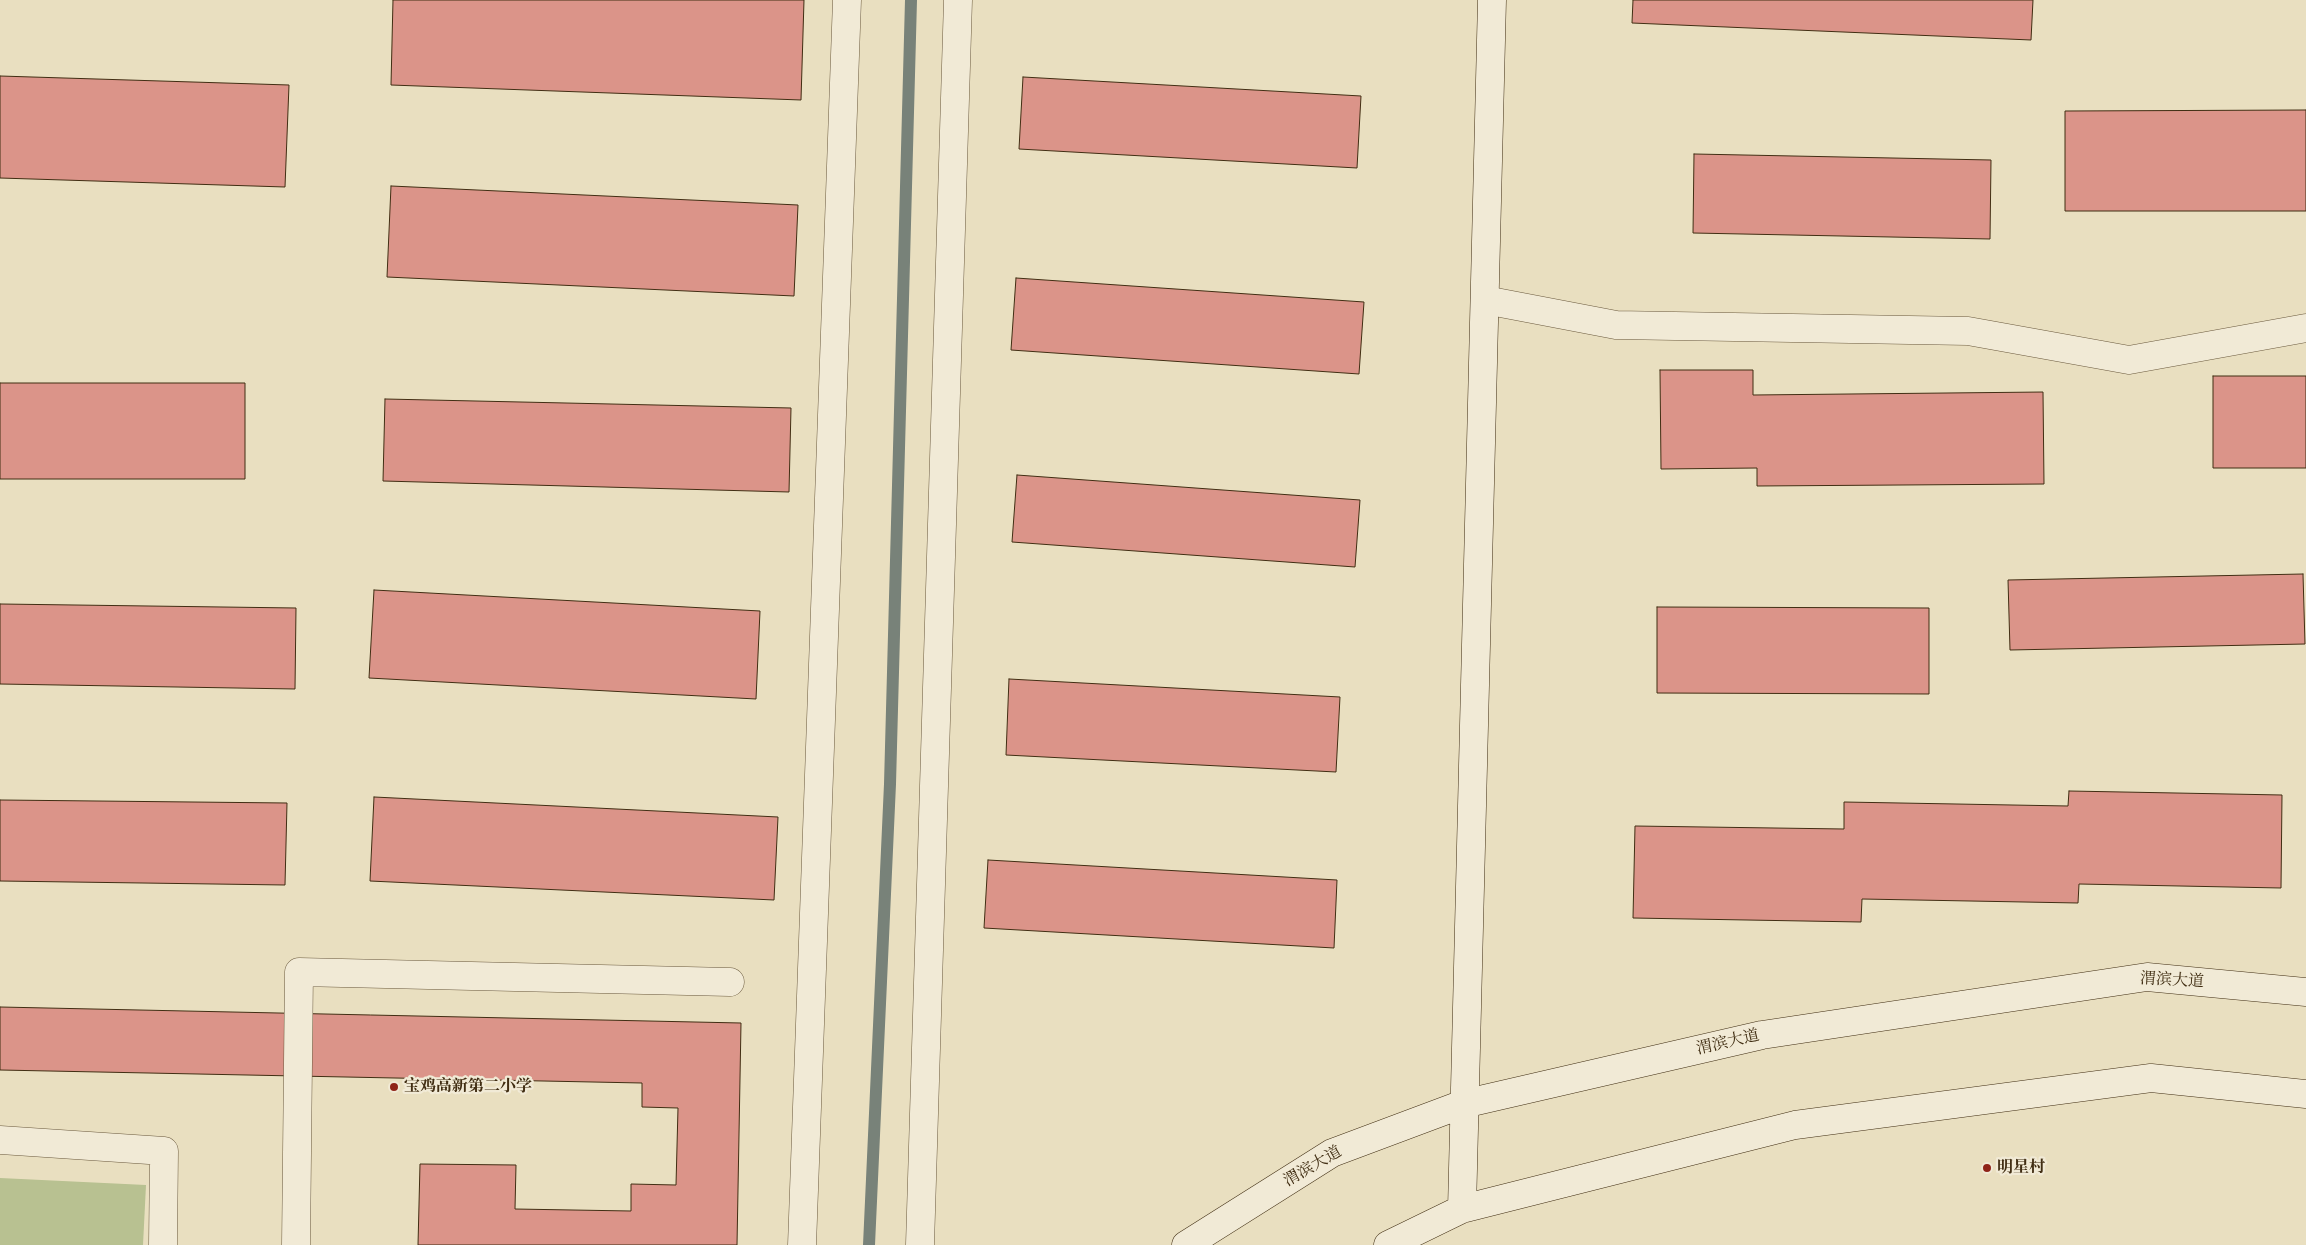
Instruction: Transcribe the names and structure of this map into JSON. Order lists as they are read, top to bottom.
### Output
{
  "streets": {
    "street": ["渭滨大道"]
  },
  "places": ["宝鸡高新第二小学", "明星村"]
}
